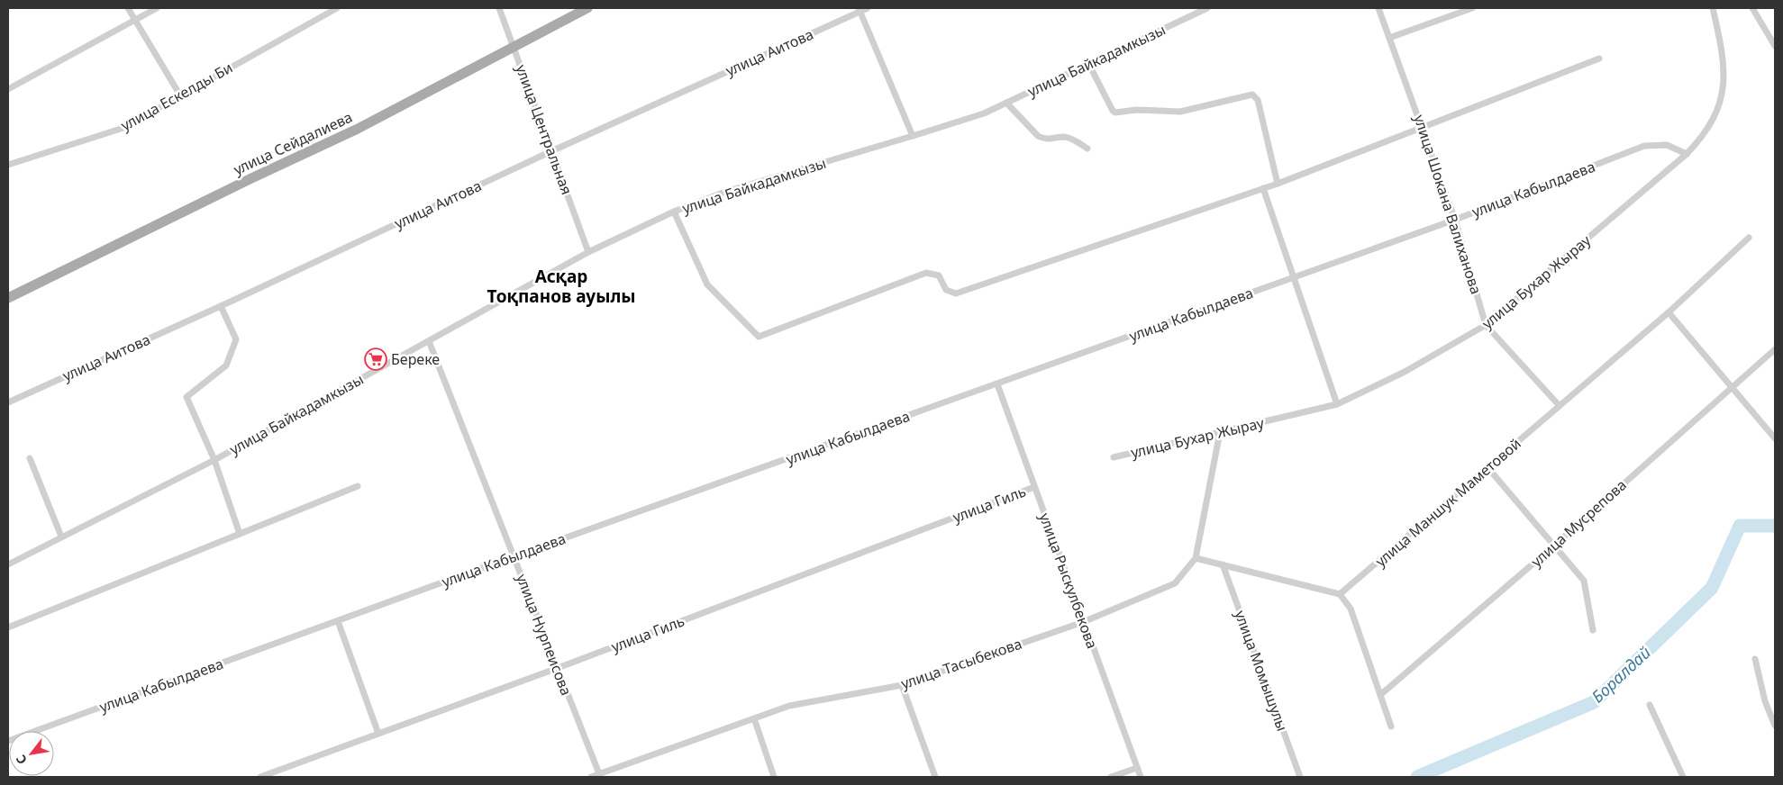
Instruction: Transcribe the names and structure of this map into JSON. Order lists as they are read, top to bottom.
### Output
{
  "streets": {
    "main road": ["улица Сейдалиева"],
    "street": [
      "улица Аитова",
      "улица Байкадамкызы",
      "улица Ескелды Би",
      "улица Центральная",
      "улица Кабылдаева",
      "улица Шокана Валиханова",
      "улица Бухар Жырау",
      "улица Маншук Маметовой",
      "улица Гиль",
      "улица Мусрепова",
      "улица Рыскулбекова",
      "улица Нурпеисова",
      "улица Тасыбекова",
      "улица Момышулы"
    ]
  },
  "crossings": [
    ["улица Аитова", "улица Центральная"],
    ["улица Байкадамкызы", "улица Центральная"],
    ["улица Байкадамкызы", "улица Нурпеисова"],
    ["улица Центральная", "улица Сейдалиева"],
    ["улица Кабылдаева", "улица Шокана Валиханова"],
    ["улица Кабылдаева", "улица Бухар Жырау"],
    ["улица Кабылдаева", "улица Рыскулбекова"],
    ["улица Кабылдаева", "улица Нурпеисова"],
    ["улица Шокана Валиханова", "улица Бухар Жырау"],
    ["улица Шокана Валиханова", "улица Маншук Маметовой"],
    ["улица Бухар Жырау", "улица Тасыбекова"],
    ["улица Гиль", "улица Рыскулбекова"],
    ["улица Гиль", "улица Нурпеисова"],
    ["улица Рыскулбекова", "улица Тасыбекова"],
    ["улица Нурпеисова", "улица Тасыбекова"]
  ],
  "districts": ["Асқар Тоқпанов ауылы"],
  "water": ["Боралдай"],
  "places": {
    "supermarket": ["Береке"]
  },
  "north": "bottom left"
}
